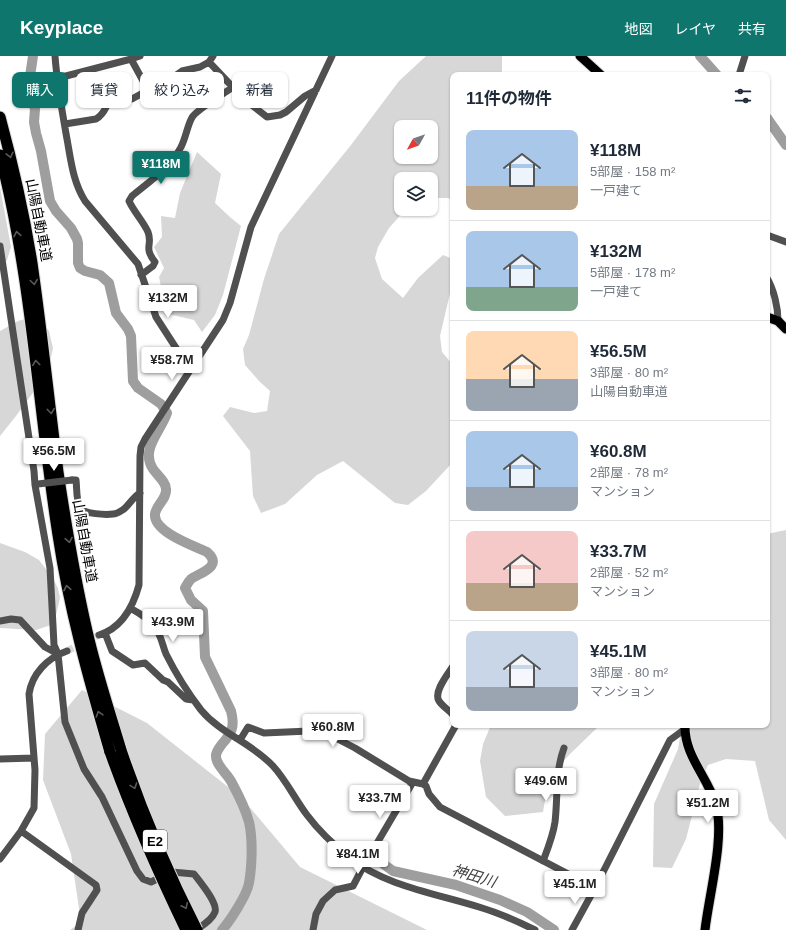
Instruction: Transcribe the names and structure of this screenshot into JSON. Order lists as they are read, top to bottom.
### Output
{
  "streets": {
    "highway": ["山陽自動車道", "E2"]
  },
  "water": ["神田川"],
  "north": "bottom left",
  "page": {
    "header": "Keyplace",
    "nav": ["地図", "レイヤ", "共有"],
    "chip": [
      "購入",
      "賃貸",
      "絞り込み",
      "新着"
    ],
    "heading": "11件の物件",
    "list": [
      {
        "name": "¥118M",
        "note": "5部屋 · 158 m² · 一戸建て"
      },
      {
        "name": "¥132M",
        "note": "5部屋 · 178 m² · 一戸建て"
      },
      {
        "name": "¥56.5M",
        "note": "3部屋 · 80 m² · 山陽自動車道"
      },
      {
        "name": "¥60.8M",
        "note": "2部屋 · 78 m² · マンション"
      },
      {
        "name": "¥33.7M",
        "note": "2部屋 · 52 m² · マンション"
      },
      {
        "name": "¥45.1M",
        "note": "3部屋 · 80 m² · マンション"
      }
    ],
    "price": [
      "¥118M",
      "¥132M",
      "¥58.7M",
      "¥56.5M",
      "¥43.9M",
      "¥60.8M",
      "¥49.6M",
      "¥33.7M",
      "¥51.2M",
      "¥84.1M",
      "¥45.1M"
    ]
  }
}
